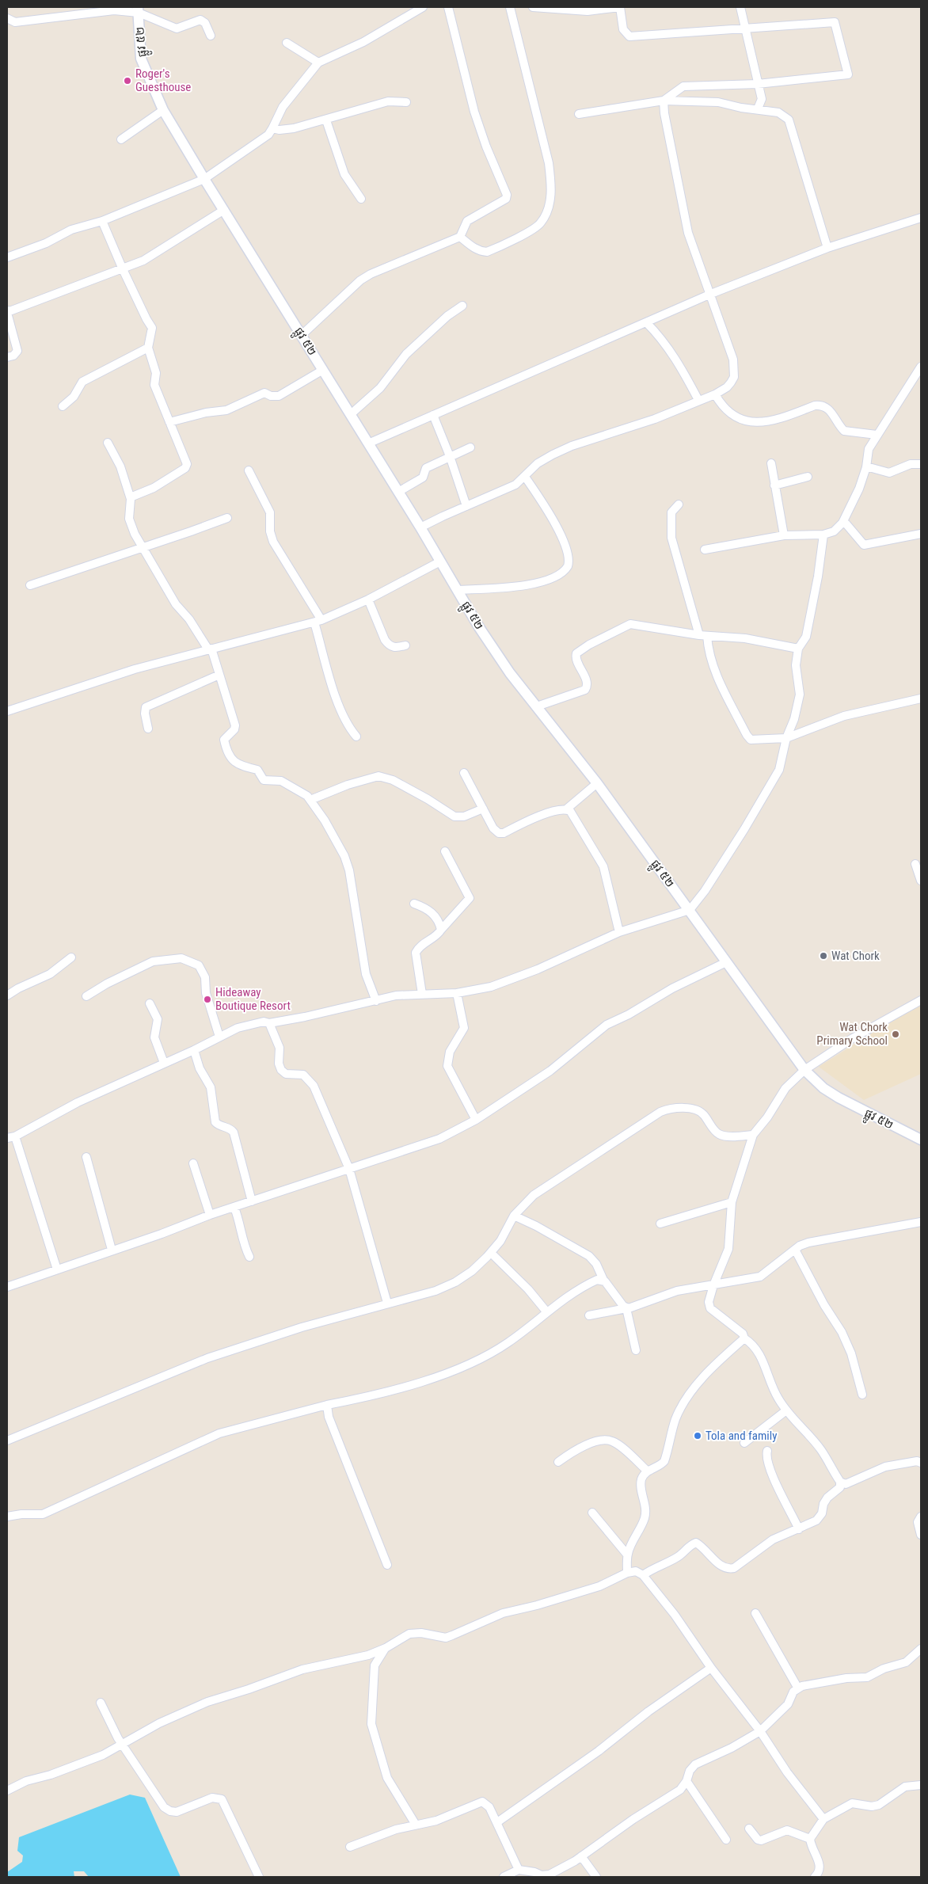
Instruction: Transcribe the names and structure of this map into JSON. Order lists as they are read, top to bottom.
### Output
{
  "streets": {
    "street": ["ផ្លូវ ៥២"]
  },
  "places": [
    "Roger's Guesthouse",
    "Wat Chork",
    "Hideaway Boutique Resort",
    "Wat Chork Primary School",
    "Tola and family"
  ]
}
